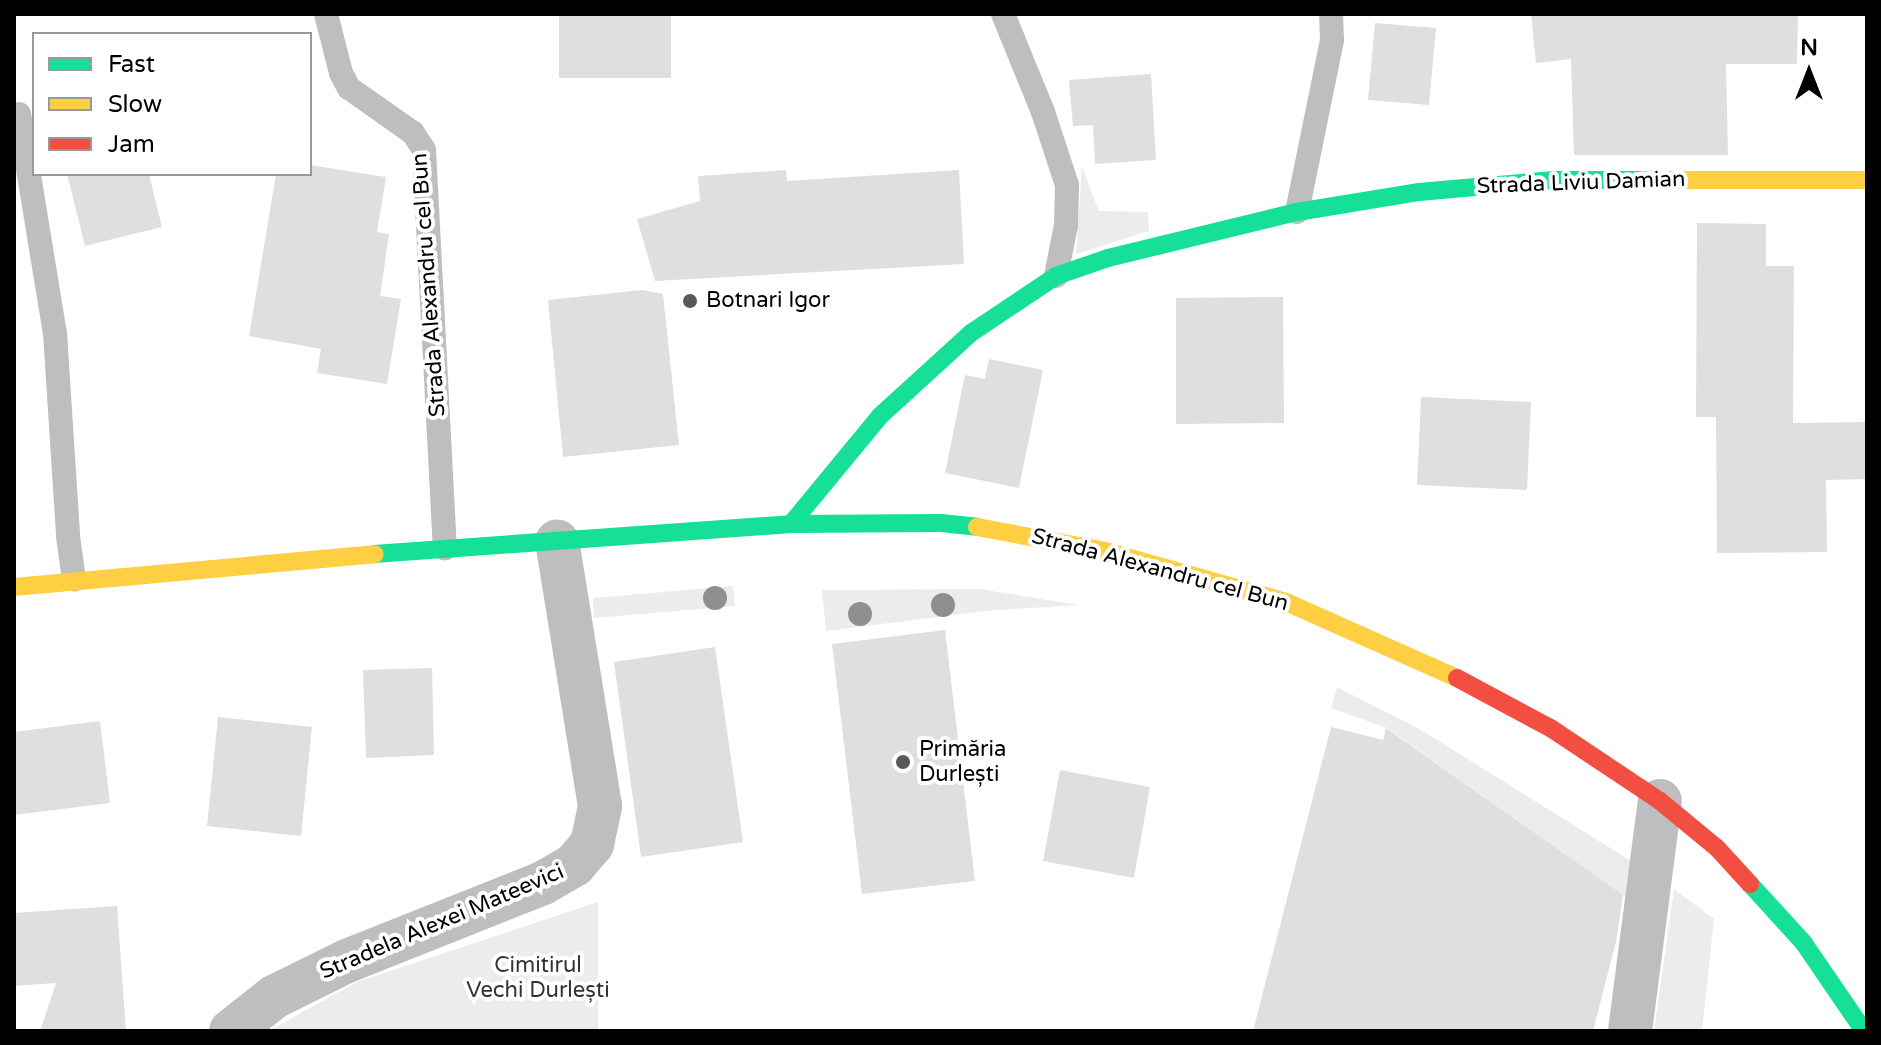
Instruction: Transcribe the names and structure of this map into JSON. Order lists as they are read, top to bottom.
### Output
{
  "streets": {
    "street": ["Strada Liviu Damian", "Strada Alexandru cel Bun", "Stradela Alexei Mateevici"]
  },
  "crossings": [
    ["Strada Liviu Damian", "Strada Alexandru cel Bun"],
    ["Strada Alexandru cel Bun", "Stradela Alexei Mateevici"]
  ],
  "parks": ["Cimitirul Vechi Durlești"],
  "places": ["Botnari Igor", "Primăria Durlești"],
  "legend": ["Fast", "Slow", "Jam"],
  "north": "top"
}
